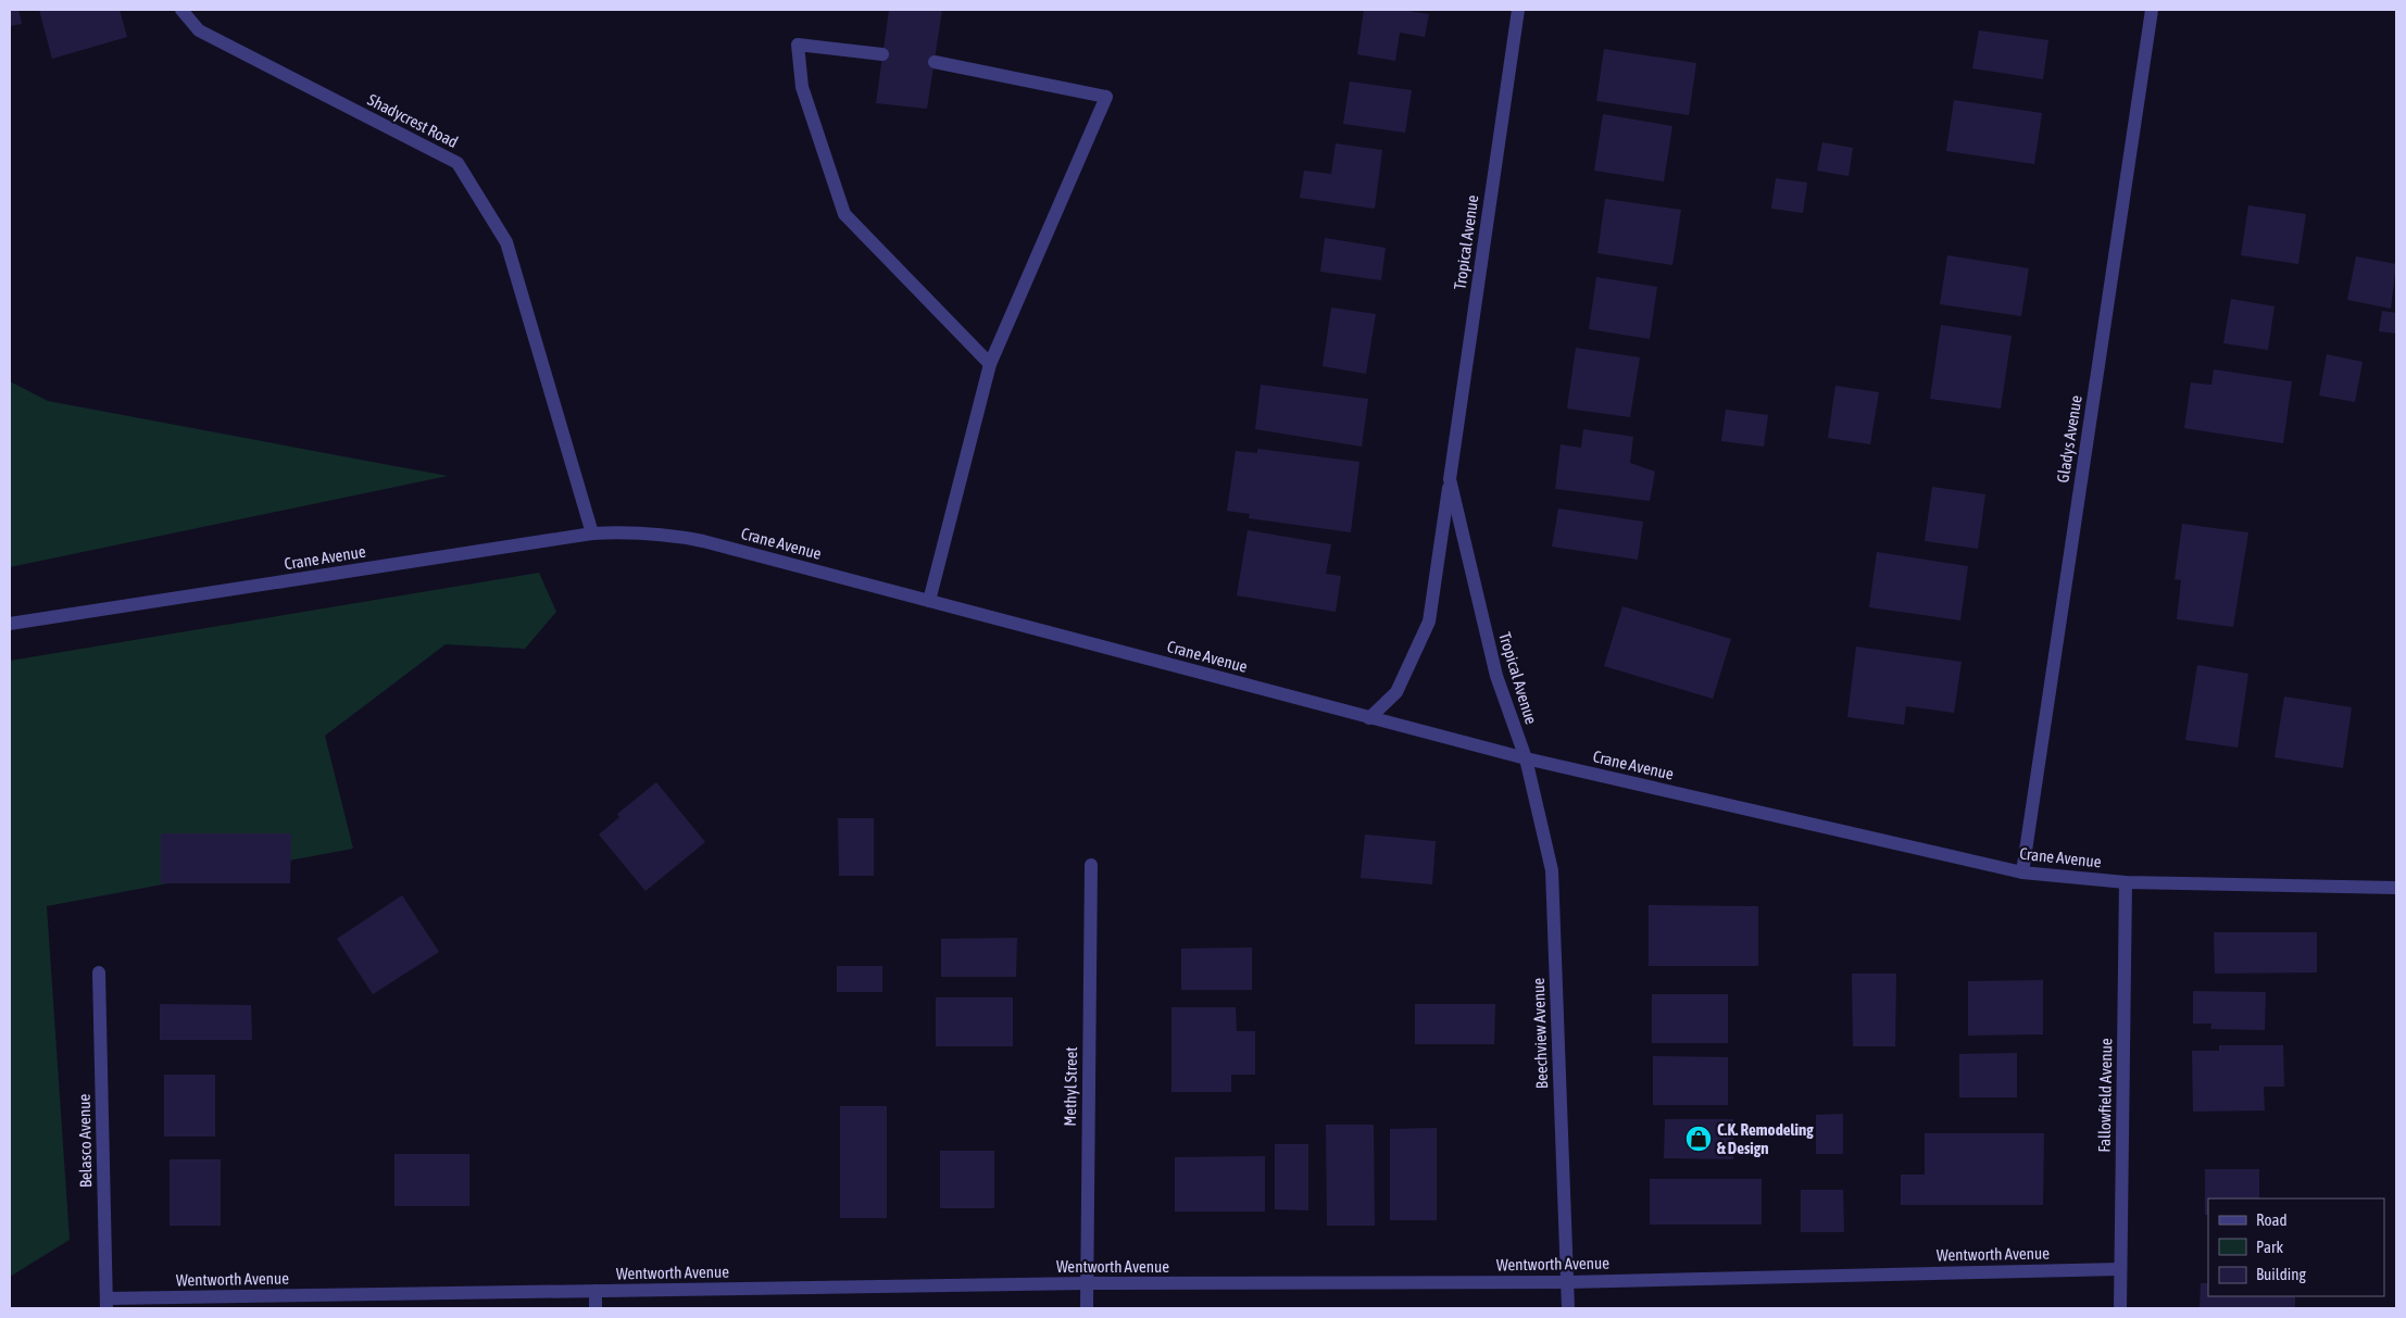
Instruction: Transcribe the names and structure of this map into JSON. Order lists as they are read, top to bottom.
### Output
{
  "streets": {
    "street": [
      "Shadycrest Road",
      "Tropical Avenue",
      "Gladys Avenue",
      "Crane Avenue",
      "Beechview Avenue",
      "Methyl Street",
      "Fallowfield Avenue",
      "Belasco Avenue",
      "Wentworth Avenue"
    ]
  },
  "crossings": [
    ["Shadycrest Road", "Crane Avenue"],
    ["Tropical Avenue", "Crane Avenue"],
    ["Tropical Avenue", "Beechview Avenue"],
    ["Gladys Avenue", "Crane Avenue"],
    ["Crane Avenue", "Beechview Avenue"],
    ["Crane Avenue", "Fallowfield Avenue"],
    ["Beechview Avenue", "Wentworth Avenue"],
    ["Methyl Street", "Wentworth Avenue"],
    ["Fallowfield Avenue", "Wentworth Avenue"],
    ["Belasco Avenue", "Wentworth Avenue"]
  ],
  "places": {
    "shop": ["C.K. Remodeling & Design"]
  },
  "legend": ["Road", "Park", "Building"]
}
